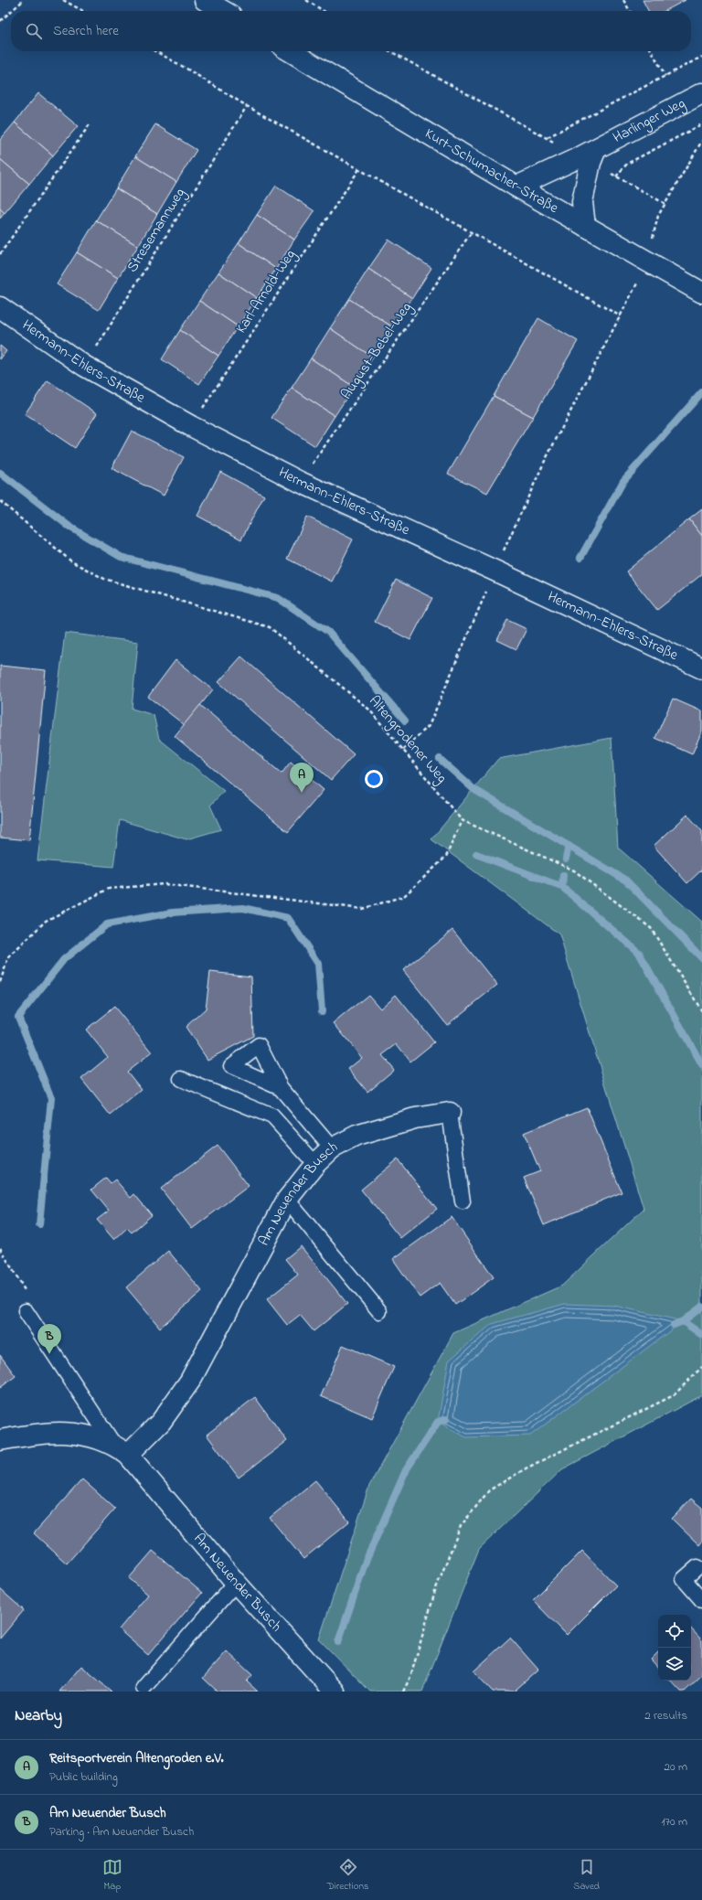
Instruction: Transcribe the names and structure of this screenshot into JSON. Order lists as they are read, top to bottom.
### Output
{
  "streets": {
    "street": [
      "Harlinger Weg",
      "Kurt-Schumacher-Straße",
      "Hermann-Ehlers-Straße",
      "Am Neuender Busch"
    ],
    "path": [
      "Stresemannweg",
      "Karl-Arnold-Weg",
      "August-Bebel-Weg",
      "Altengrodener Weg"
    ]
  },
  "crossings": [
    ["Harlinger Weg", "Kurt-Schumacher-Straße"],
    ["Stresemannweg", "Hermann-Ehlers-Straße"],
    ["Karl-Arnold-Weg", "Hermann-Ehlers-Straße"],
    ["August-Bebel-Weg", "Hermann-Ehlers-Straße"]
  ],
  "page": {
    "search": "Search here",
    "pins": ["A", "B"],
    "heading": ["Nearby", "2 results"],
    "list": [
      {
        "mark": "A",
        "name": "Reitsportverein Altengroden e.V.",
        "note": "Public building",
        "value": "20 m"
      },
      {
        "mark": "B",
        "name": "Am Neuender Busch",
        "note": "Parking · Am Neuender Busch",
        "value": "170 m"
      }
    ],
    "nav": ["Map", "Directions", "Saved"]
  }
}
